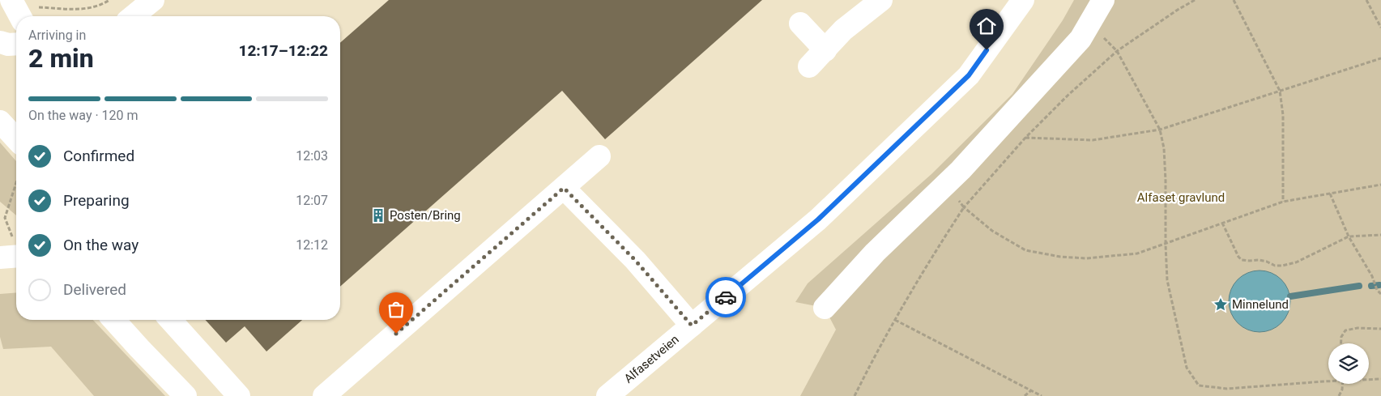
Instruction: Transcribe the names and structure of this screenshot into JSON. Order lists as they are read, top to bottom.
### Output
{
  "streets": {
    "street": ["Alfasetveien"]
  },
  "parks": ["Alfaset gravlund"],
  "places": {
    "building": ["Posten/Bring"],
    "place": ["Minnelund"]
  },
  "page": {
    "heading": ["2 min", "Arriving in", "12:17–12:22"],
    "bar": "On the way · 120 m",
    "list": [
      ["Confirmed", "12:03"],
      ["Preparing", "12:07"],
      ["On the way", "12:12"],
      "Delivered"
    ]
  }
}
